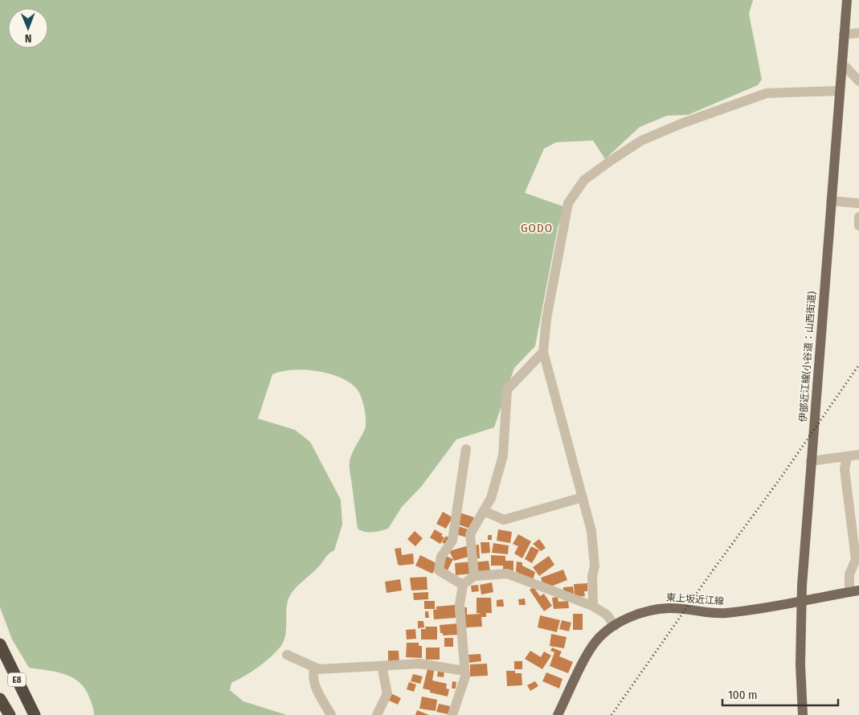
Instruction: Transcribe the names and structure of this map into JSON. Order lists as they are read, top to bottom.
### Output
{
  "streets": {
    "highway": ["E8"],
    "main road": ["伊部近江線(小谷道：山西街道)", "東上坂近江線"]
  },
  "crossings": [
    ["伊部近江線(小谷道：山西街道)", "東上坂近江線"]
  ],
  "districts": ["GODO"],
  "scale_bar": "100 m",
  "north": "bottom"
}
